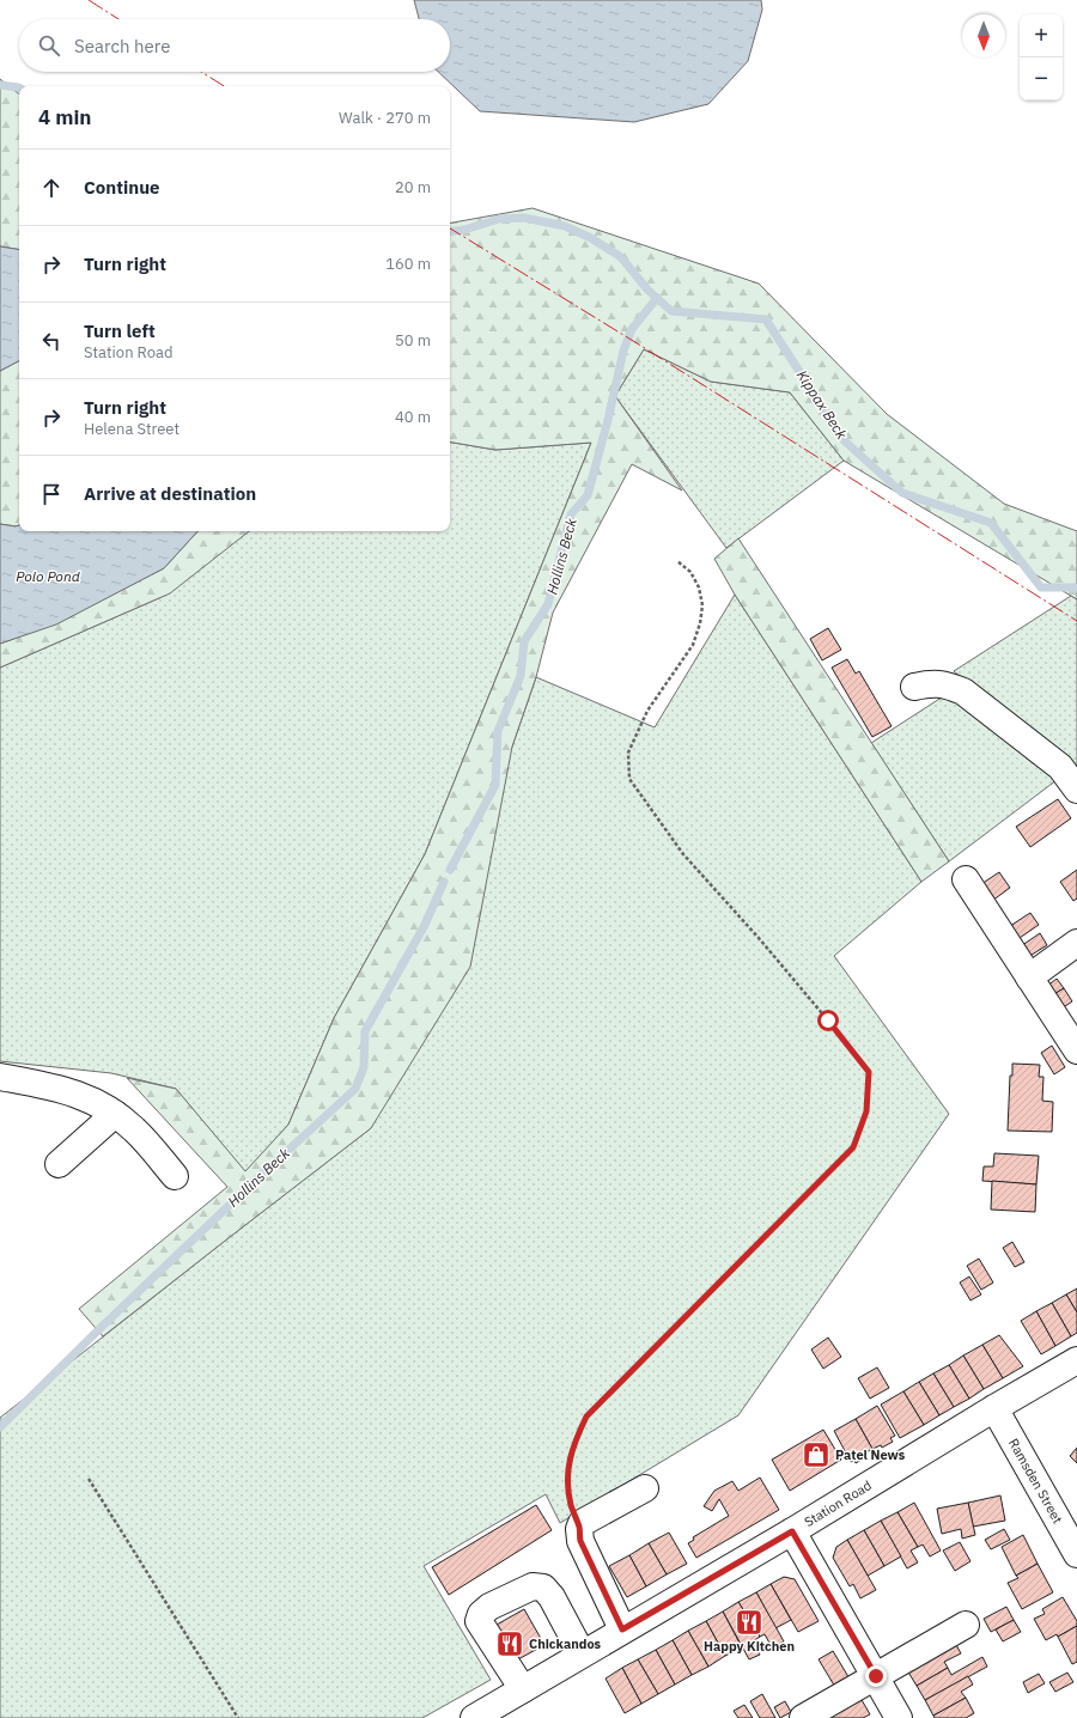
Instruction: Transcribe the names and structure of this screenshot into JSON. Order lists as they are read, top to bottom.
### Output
{
  "streets": {
    "street": ["Ramsden Street", "Station Road"]
  },
  "crossings": [
    ["Ramsden Street", "Station Road"]
  ],
  "water": ["Kippax Beck", "Hollins Beck", "Polo Pond"],
  "places": {
    "shop": ["Patel News"],
    "restaurant": ["Happy Kitchen", "Chickandos"]
  },
  "north": "bottom",
  "page": {
    "map_buttons": ["+", "−"],
    "search": "Search here",
    "heading": ["4 min", "Walk · 270 m"],
    "list": [
      ["Continue", "20 m"],
      ["Turn right", "160 m"],
      ["Turn left", "Station Road", "50 m"],
      ["Turn right", "Helena Street", "40 m"],
      "Arrive at destination"
    ]
  }
}
